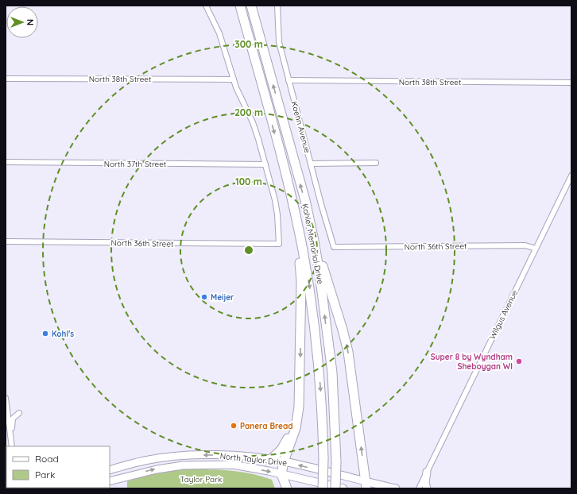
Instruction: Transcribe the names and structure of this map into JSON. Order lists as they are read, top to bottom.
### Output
{
  "streets": {
    "highway": ["Kohler Memorial Drive"],
    "main road": ["North Taylor Drive"],
    "street": [
      "North 38th Street",
      "Koehn Avenue",
      "North 37th Street",
      "North 36th Street",
      "Wilgus Avenue"
    ]
  },
  "crossings": [
    ["North 38th Street", "Koehn Avenue"],
    ["Koehn Avenue", "North 36th Street"],
    ["North 37th Street", "North 36th Street"],
    ["North 36th Street", "Wilgus Avenue"]
  ],
  "parks": ["Taylor Park"],
  "places": [
    "Meijer",
    "Kohl's",
    "Super 8 by Wyndham Sheboygan WI",
    "Panera Bread"
  ],
  "legend": ["Road", "Park"],
  "north": "right",
  "rings": ["300 m", "200 m", "100 m"]
}
